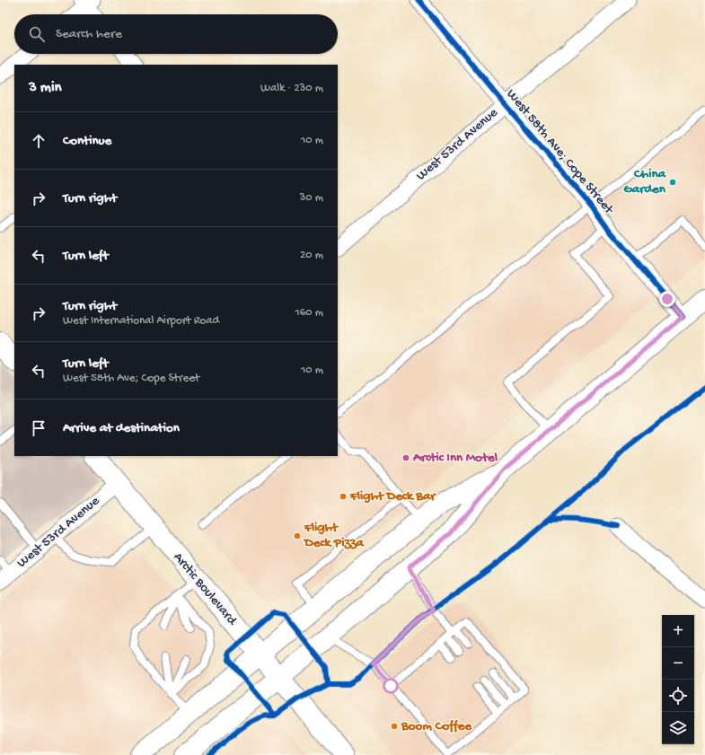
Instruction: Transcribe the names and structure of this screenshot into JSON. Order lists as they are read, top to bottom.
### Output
{
  "streets": {
    "main road": ["Arctic Boulevard"],
    "street": ["West 53rd Avenue", "West 58th Ave; Cope Street"]
  },
  "crossings": [
    ["West 53rd Avenue", "West 58th Ave; Cope Street"],
    ["West 53rd Avenue", "Arctic Boulevard"]
  ],
  "places": [
    "China Garden",
    "Arctic Inn Motel",
    "Flight Deck Bar",
    "Flight Deck Pizza",
    "Boom Coffee"
  ],
  "page": {
    "search": "Search here",
    "heading": ["3 min", "Walk · 230 m"],
    "list": [
      ["Continue", "10 m"],
      ["Turn right", "30 m"],
      ["Turn left", "20 m"],
      ["Turn right", "West International Airport Road", "160 m"],
      ["Turn left", "West 58th Ave; Cope Street", "10 m"],
      "Arrive at destination"
    ],
    "map_buttons": ["+", "−"]
  }
}
